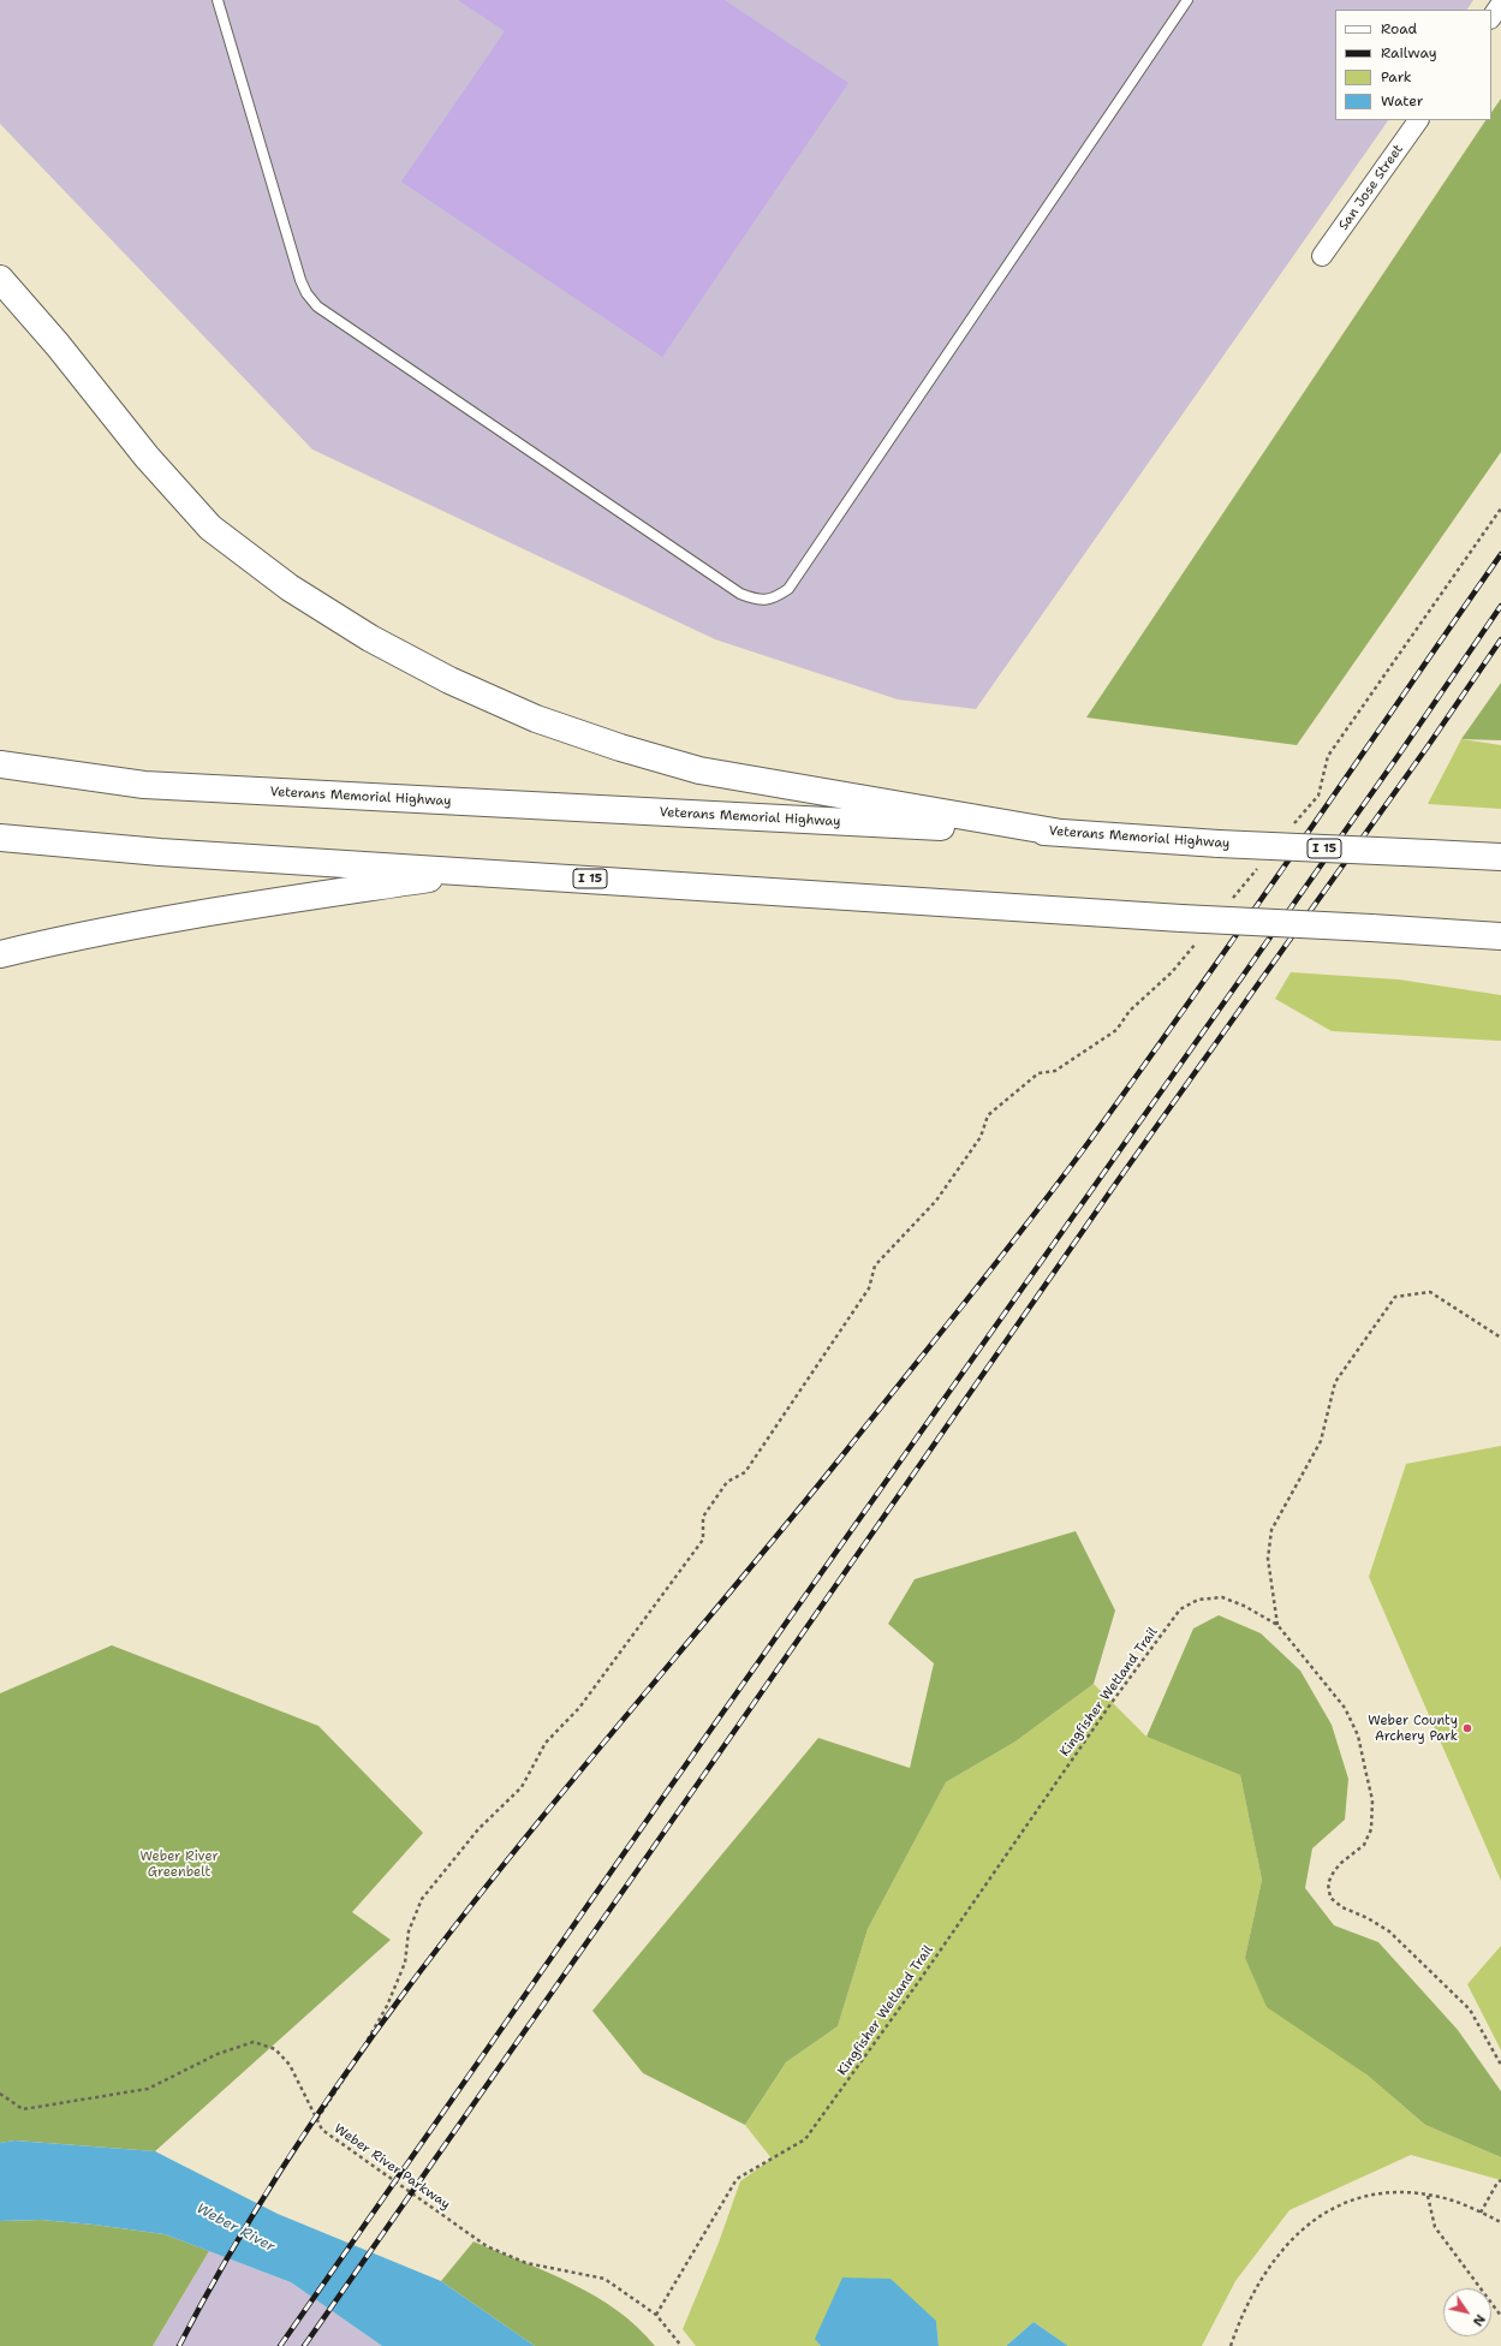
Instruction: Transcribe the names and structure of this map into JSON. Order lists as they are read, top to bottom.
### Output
{
  "streets": {
    "highway": ["Veterans Memorial Highway", "I 15"],
    "street": ["San Jose Street"],
    "path": ["Kingfisher Wetland Trail", "Weber River Parkway"]
  },
  "crossings": [
    ["Kingfisher Wetland Trail", "Weber River Parkway"]
  ],
  "water": ["Weber River"],
  "parks": ["Weber River Greenbelt"],
  "places": ["Weber County Archery Park"],
  "legend": [
    "Road",
    "Railway",
    "Park",
    "Water"
  ],
  "north": "bottom right"
}
